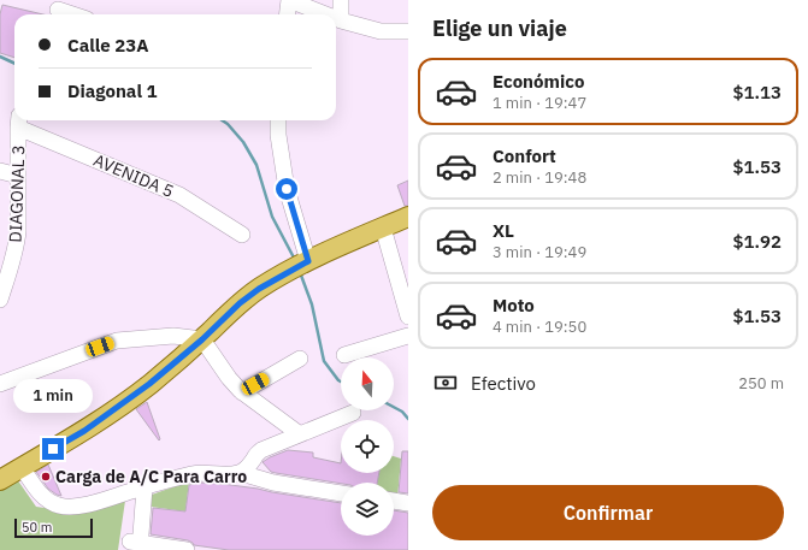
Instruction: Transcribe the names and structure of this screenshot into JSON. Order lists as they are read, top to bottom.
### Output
{
  "streets": {
    "street": ["AVENIDA 5", "DIAGONAL 3"]
  },
  "crossings": [
    ["AVENIDA 5", "DIAGONAL 3"]
  ],
  "places": ["Carga de A/C Para Carro"],
  "scale_bar": "50 m",
  "north": "top",
  "page": {
    "heading": "Elige un viaje",
    "banner": ["Calle 23A", "Diagonal 1"],
    "list": [
      {
        "name": "Económico",
        "note": "1 min · 19:47",
        "value": "$1.13"
      },
      {
        "name": "Confort",
        "note": "2 min · 19:48",
        "value": "$1.53"
      },
      {
        "name": "XL",
        "note": "3 min · 19:49",
        "value": "$1.92"
      },
      {
        "name": "Moto",
        "note": "4 min · 19:50",
        "value": "$1.53"
      }
    ],
    "pay": ["Efectivo", "250 m"],
    "bubble": "1 min",
    "buttons": "Confirmar",
    "scale": "50 m"
  }
}
